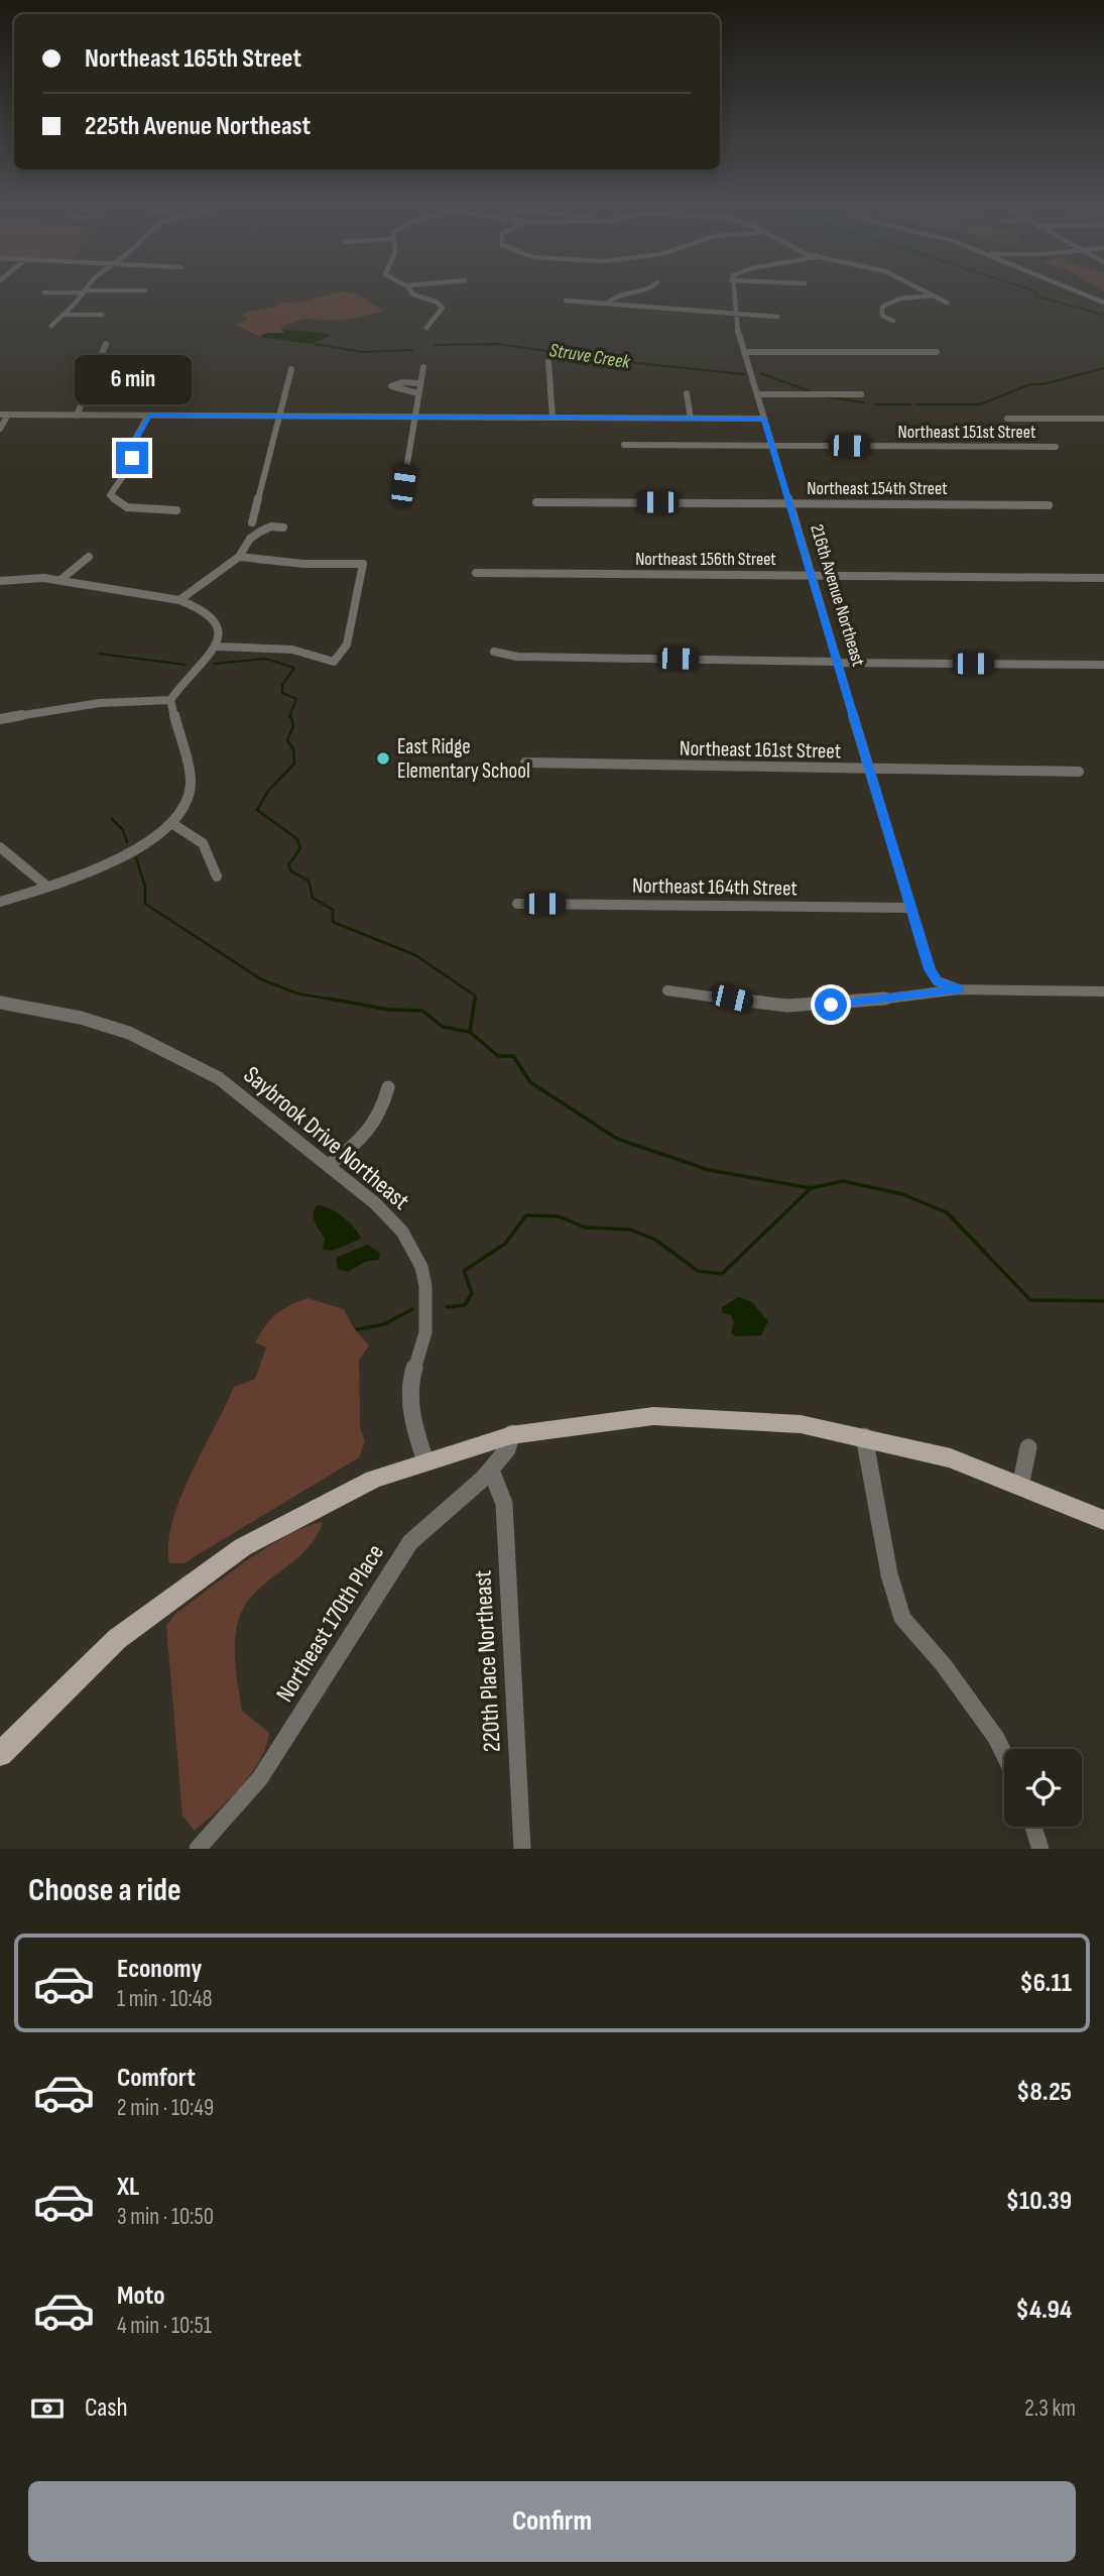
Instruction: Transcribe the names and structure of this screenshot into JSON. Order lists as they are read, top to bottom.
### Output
{
  "streets": {
    "street": [
      "Northeast 151st Street",
      "Northeast 154th Street",
      "Northeast 156th Street",
      "216th Avenue Northeast",
      "Northeast 161st Street",
      "Northeast 164th Street",
      "Saybrook Drive Northeast",
      "Northeast 170th Place",
      "220th Place Northeast"
    ]
  },
  "crossings": [
    ["Northeast 151st Street", "216th Avenue Northeast"],
    ["Northeast 154th Street", "216th Avenue Northeast"],
    ["Northeast 156th Street", "216th Avenue Northeast"],
    ["216th Avenue Northeast", "Northeast 161st Street"],
    ["216th Avenue Northeast", "Northeast 164th Street"],
    ["Northeast 170th Place", "220th Place Northeast"]
  ],
  "water": ["Struve Creek"],
  "places": ["East Ridge Elementary School"],
  "page": {
    "banner": ["Northeast 165th Street", "225th Avenue Northeast"],
    "bubble": "6 min",
    "heading": "Choose a ride",
    "list": [
      {
        "name": "Economy",
        "note": "1 min · 10:48",
        "value": "$6.11"
      },
      {
        "name": "Comfort",
        "note": "2 min · 10:49",
        "value": "$8.25"
      },
      {
        "name": "XL",
        "note": "3 min · 10:50",
        "value": "$10.39"
      },
      {
        "name": "Moto",
        "note": "4 min · 10:51",
        "value": "$4.94"
      }
    ],
    "pay": ["Cash", "2.3 km"],
    "buttons": "Confirm"
  }
}
